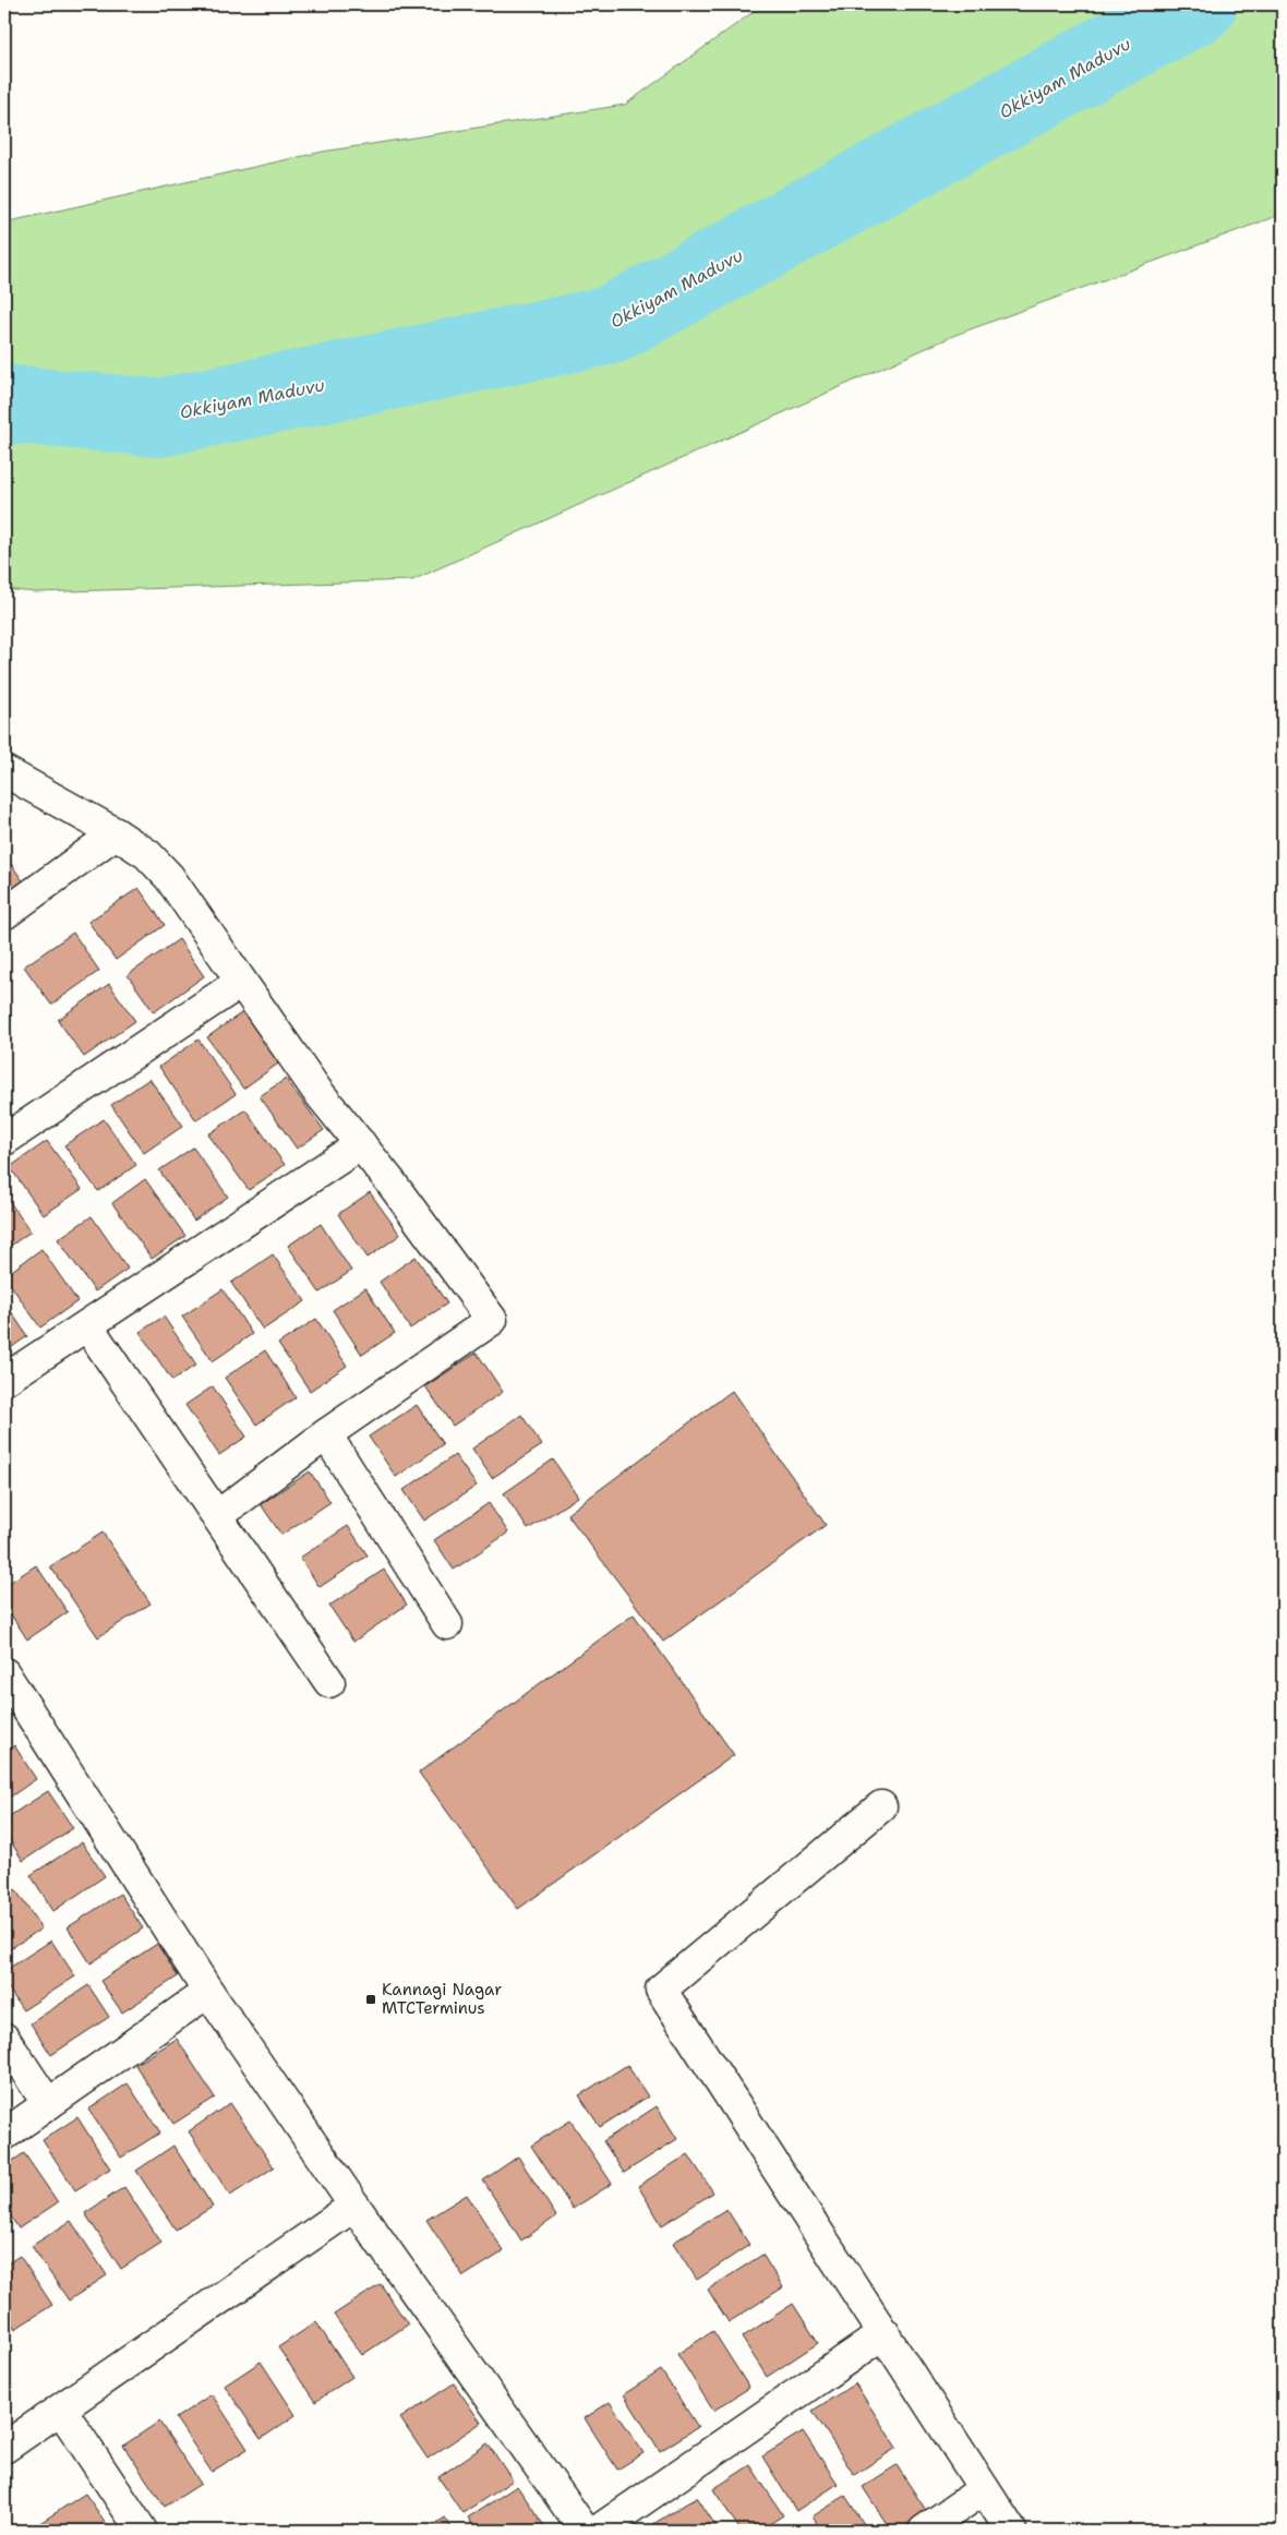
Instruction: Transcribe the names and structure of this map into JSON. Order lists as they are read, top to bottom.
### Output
{
  "water": ["Okkiyam Maduvu"],
  "places": {
    "transit": ["Kannagi Nagar MTCTerminus"]
  }
}
